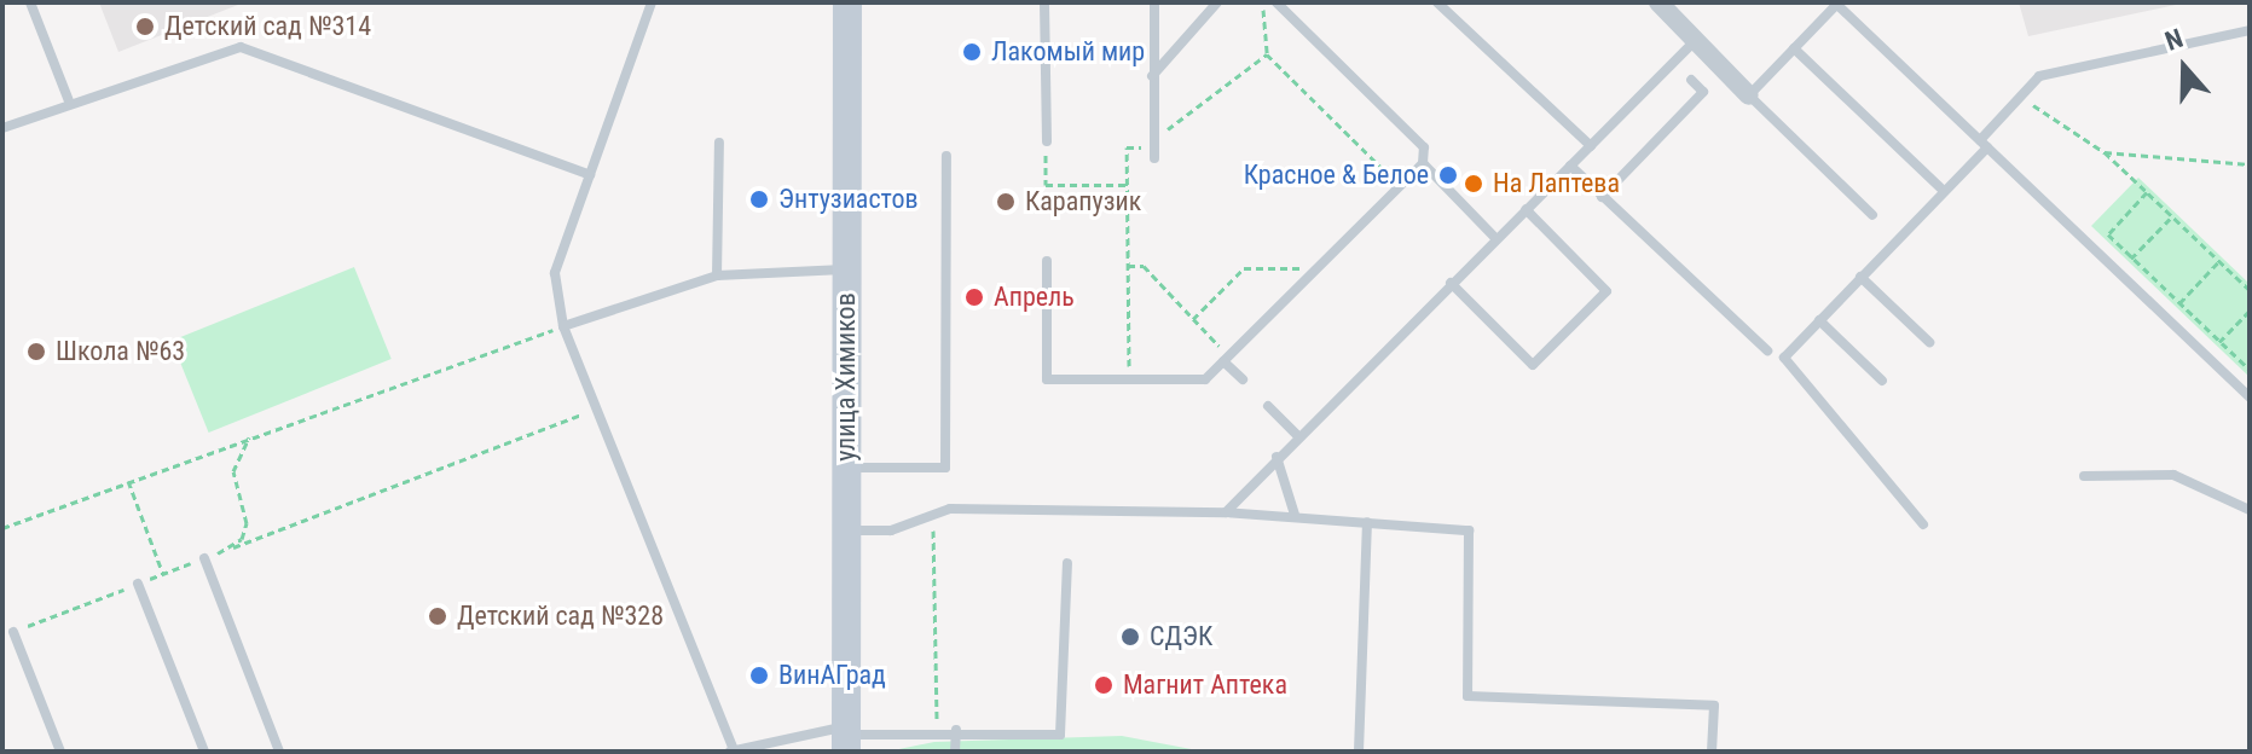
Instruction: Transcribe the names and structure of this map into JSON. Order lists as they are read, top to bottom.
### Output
{
  "streets": {
    "main road": ["улица Химиков"]
  },
  "places": [
    "Детский сад №314",
    "Лакомый мир",
    "Красное & Белое",
    "На Лаптева",
    "Энтузиастов",
    "Карапузик",
    "Апрель",
    "Школа №63",
    "Детский сад №328",
    "СДЭК",
    "ВинАГрад",
    "Магнит Аптека"
  ],
  "north": "top"
}
